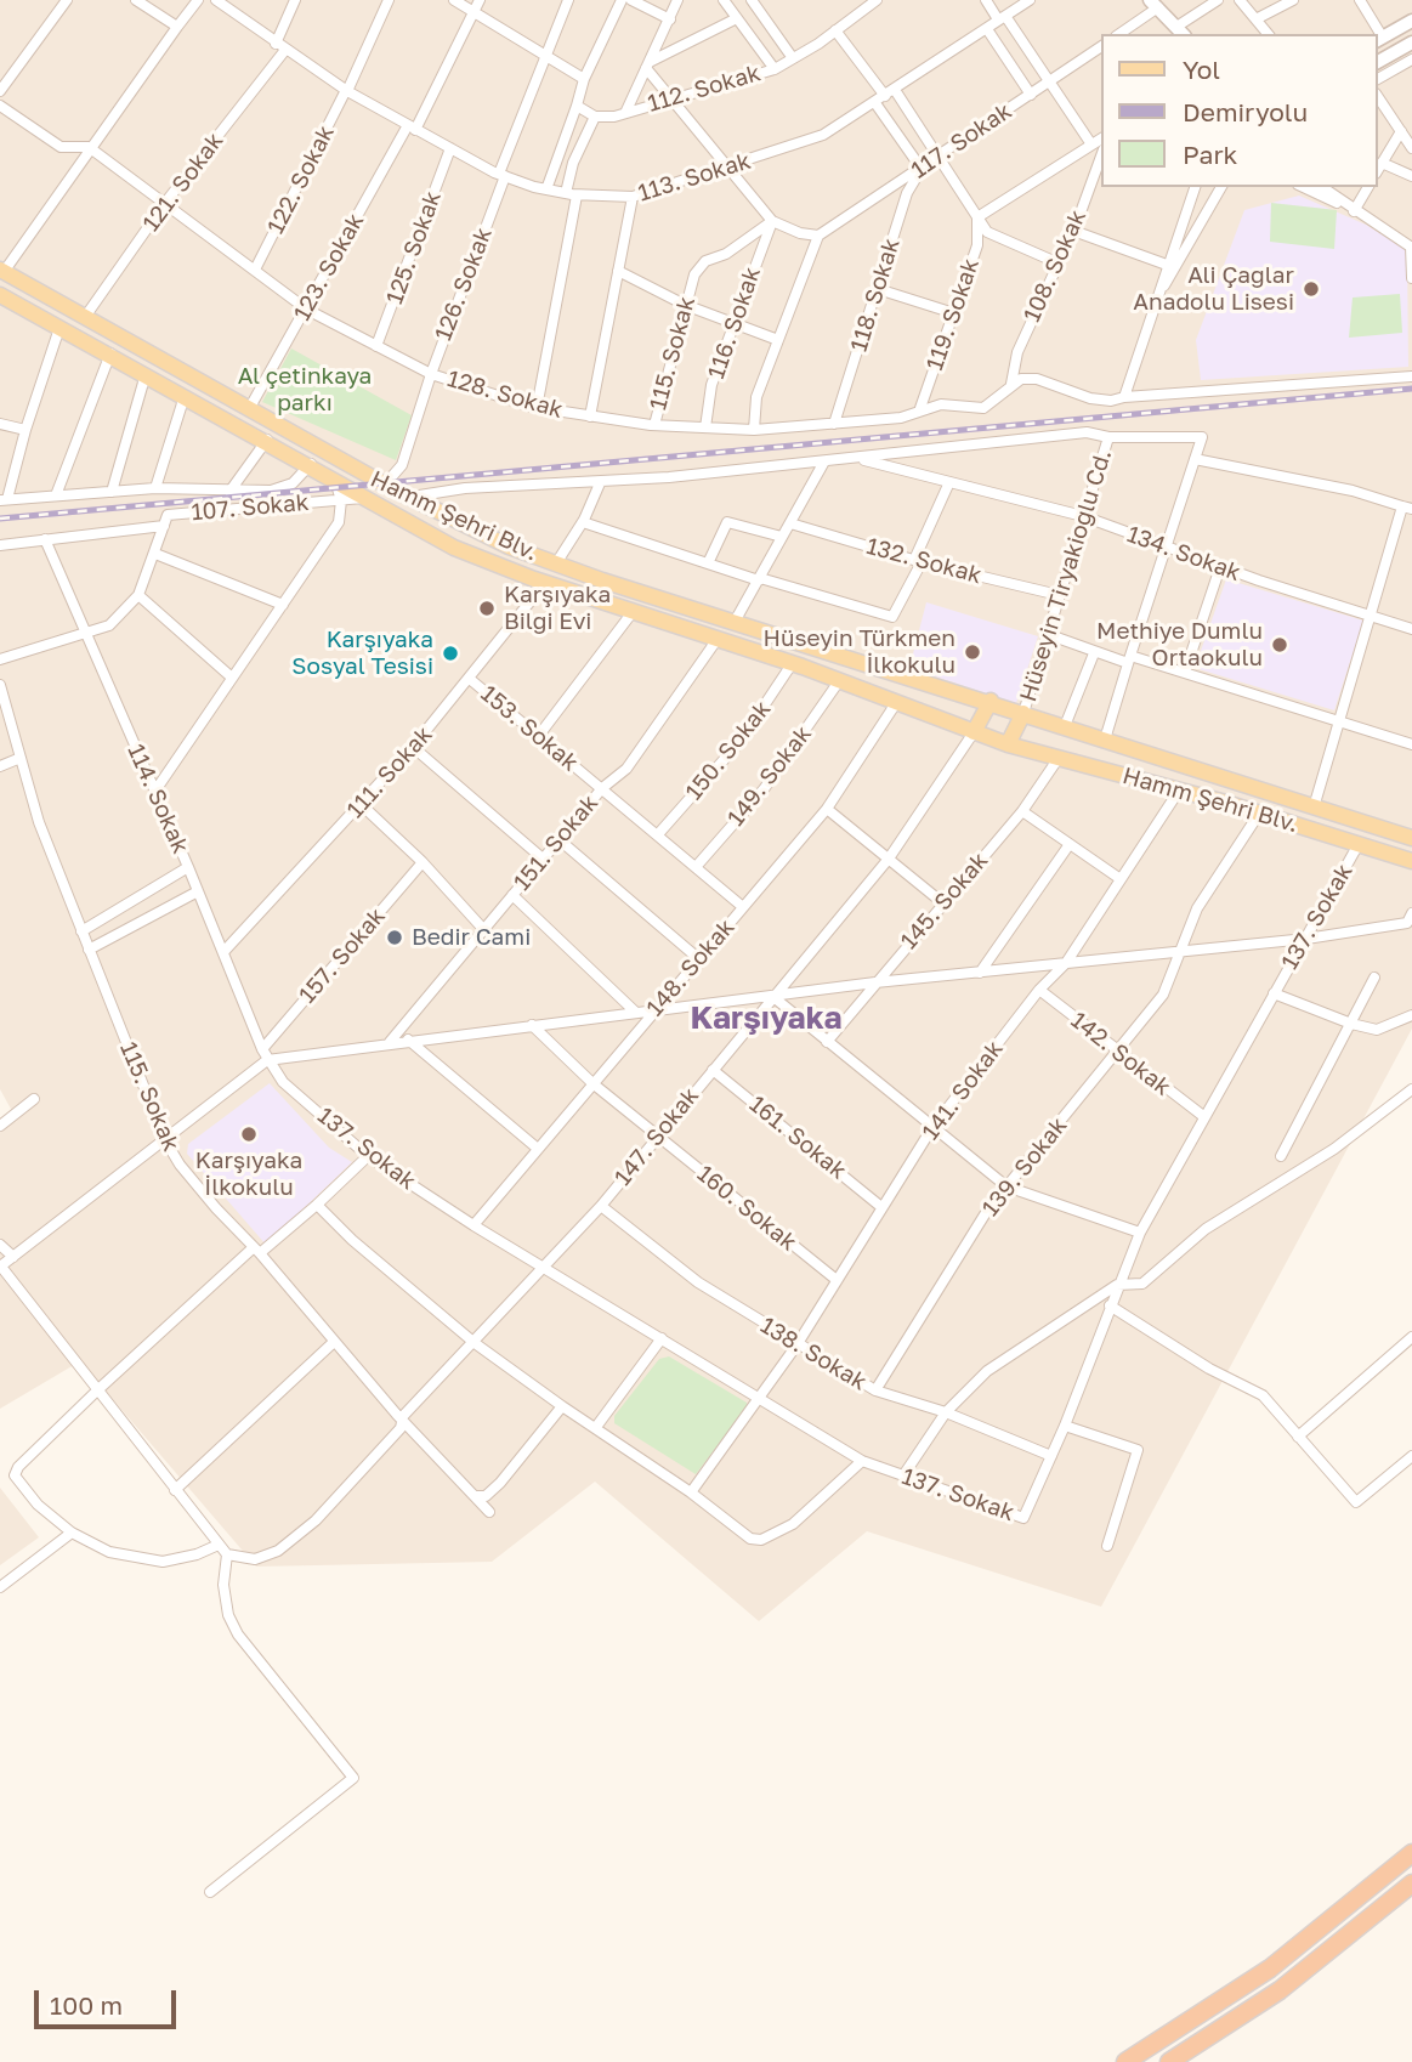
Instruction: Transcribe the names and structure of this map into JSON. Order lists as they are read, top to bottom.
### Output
{
  "streets": {
    "main road": ["Hamm Şehri Blv."],
    "street": [
      "112. Sokak",
      "117. Sokak",
      "113. Sokak",
      "122. Sokak",
      "121. Sokak",
      "125. Sokak",
      "108. Sokak",
      "123. Sokak",
      "126. Sokak",
      "118. Sokak",
      "119. Sokak",
      "116. Sokak",
      "115. Sokak",
      "128. Sokak",
      "107. Sokak",
      "134. Sokak",
      "132. Sokak",
      "Hüseyin Tiryakioğlu Cd.",
      "153. Sokak",
      "150. Sokak",
      "111. Sokak",
      "149. Sokak",
      "114. Sokak",
      "151. Sokak",
      "145. Sokak",
      "137. Sokak",
      "157. Sokak",
      "148. Sokak",
      "142. Sokak",
      "141. Sokak",
      "147. Sokak",
      "161. Sokak",
      "139. Sokak",
      "160. Sokak",
      "138. Sokak"
    ]
  },
  "crossings": [
    ["117. Sokak", "118. Sokak"],
    ["113. Sokak", "122. Sokak"],
    ["113. Sokak", "121. Sokak"],
    ["113. Sokak", "125. Sokak"],
    ["113. Sokak", "123. Sokak"],
    ["113. Sokak", "126. Sokak"],
    ["122. Sokak", "128. Sokak"],
    ["121. Sokak", "128. Sokak"],
    ["121. Sokak", "Hamm Şehri Blv."],
    ["125. Sokak", "128. Sokak"],
    ["108. Sokak", "128. Sokak"],
    ["123. Sokak", "128. Sokak"],
    ["123. Sokak", "Hamm Şehri Blv."],
    ["126. Sokak", "128. Sokak"],
    ["126. Sokak", "Hamm Şehri Blv."],
    ["118. Sokak", "128. Sokak"],
    ["119. Sokak", "128. Sokak"],
    ["116. Sokak", "115. Sokak"],
    ["116. Sokak", "128. Sokak"],
    ["115. Sokak", "128. Sokak"],
    ["115. Sokak", "147. Sokak"],
    ["107. Sokak", "Hamm Şehri Blv."],
    ["107. Sokak", "114. Sokak"],
    ["Hamm Şehri Blv.", "Hüseyin Tiryakioğlu Cd."],
    ["Hamm Şehri Blv.", "150. Sokak"],
    ["Hamm Şehri Blv.", "111. Sokak"],
    ["Hamm Şehri Blv.", "149. Sokak"],
    ["Hamm Şehri Blv.", "151. Sokak"],
    ["Hamm Şehri Blv.", "145. Sokak"],
    ["Hamm Şehri Blv.", "137. Sokak"],
    ["Hamm Şehri Blv.", "148. Sokak"],
    ["Hamm Şehri Blv.", "141. Sokak"],
    ["Hamm Şehri Blv.", "147. Sokak"],
    ["Hamm Şehri Blv.", "139. Sokak"],
    ["134. Sokak", "Hüseyin Tiryakioğlu Cd."],
    ["132. Sokak", "Hüseyin Tiryakioğlu Cd."],
    ["153. Sokak", "150. Sokak"],
    ["153. Sokak", "111. Sokak"],
    ["153. Sokak", "149. Sokak"],
    ["153. Sokak", "151. Sokak"],
    ["153. Sokak", "148. Sokak"],
    ["111. Sokak", "114. Sokak"],
    ["114. Sokak", "137. Sokak"],
    ["114. Sokak", "157. Sokak"],
    ["137. Sokak", "148. Sokak"],
    ["137. Sokak", "142. Sokak"],
    ["137. Sokak", "141. Sokak"],
    ["137. Sokak", "147. Sokak"],
    ["137. Sokak", "138. Sokak"],
    ["148. Sokak", "160. Sokak"],
    ["142. Sokak", "141. Sokak"],
    ["142. Sokak", "139. Sokak"],
    ["141. Sokak", "161. Sokak"],
    ["141. Sokak", "160. Sokak"],
    ["141. Sokak", "138. Sokak"],
    ["147. Sokak", "161. Sokak"],
    ["147. Sokak", "160. Sokak"],
    ["147. Sokak", "138. Sokak"],
    ["139. Sokak", "138. Sokak"]
  ],
  "districts": ["Karşıyaka"],
  "parks": ["Al çetinkaya parkı"],
  "places": [
    "Ali Çağlar Anadolu Lisesi",
    "Karşıyaka Bilgi Evi",
    "Methiye Dumlu Ortaokulu",
    "Hüseyin Türkmen İlkokulu",
    "Karşıyaka Sosyal Tesisi",
    "Bedir Cami",
    "Karşıyaka İlkokulu"
  ],
  "legend": ["Yol", "Demiryolu", "Park"],
  "scale_bar": "100 m"
}
